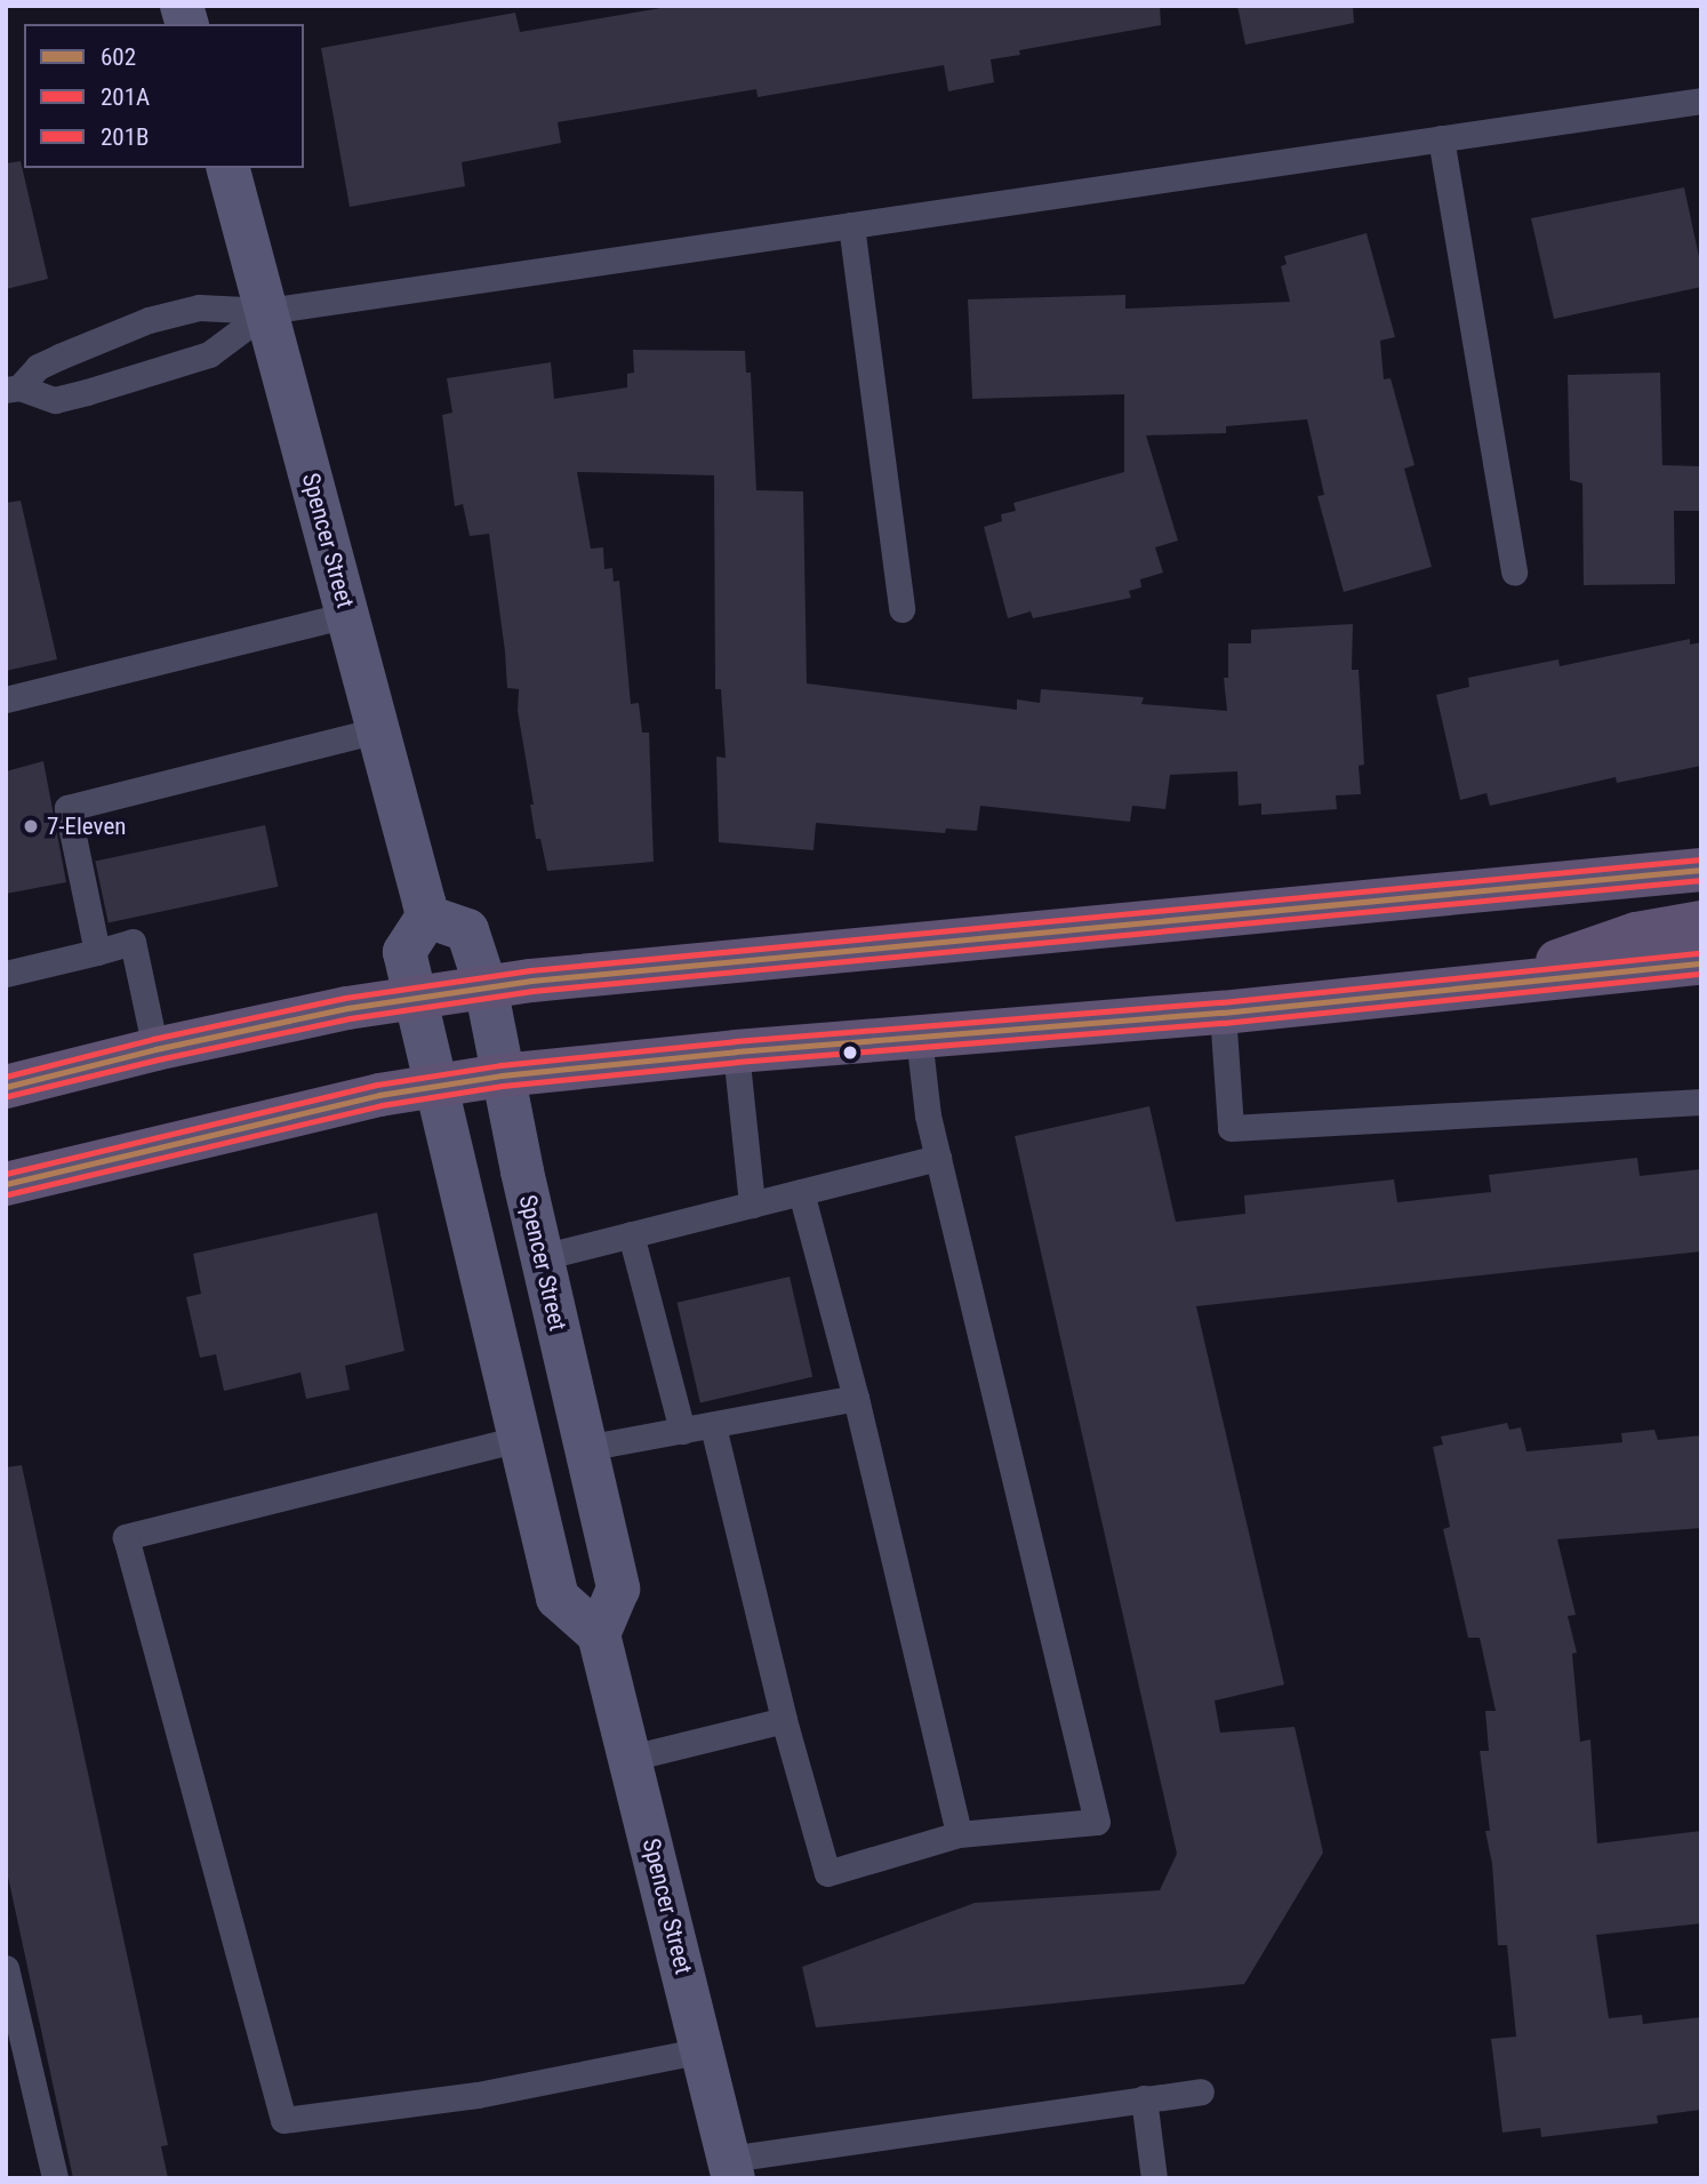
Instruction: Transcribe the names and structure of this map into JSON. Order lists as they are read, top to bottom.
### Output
{
  "streets": {
    "street": ["Spencer Street"]
  },
  "places": ["7-Eleven"],
  "lines": ["transit line 201B", "transit line 602", "transit line 201A"],
  "legend": ["602", "201A", "201B"]
}
